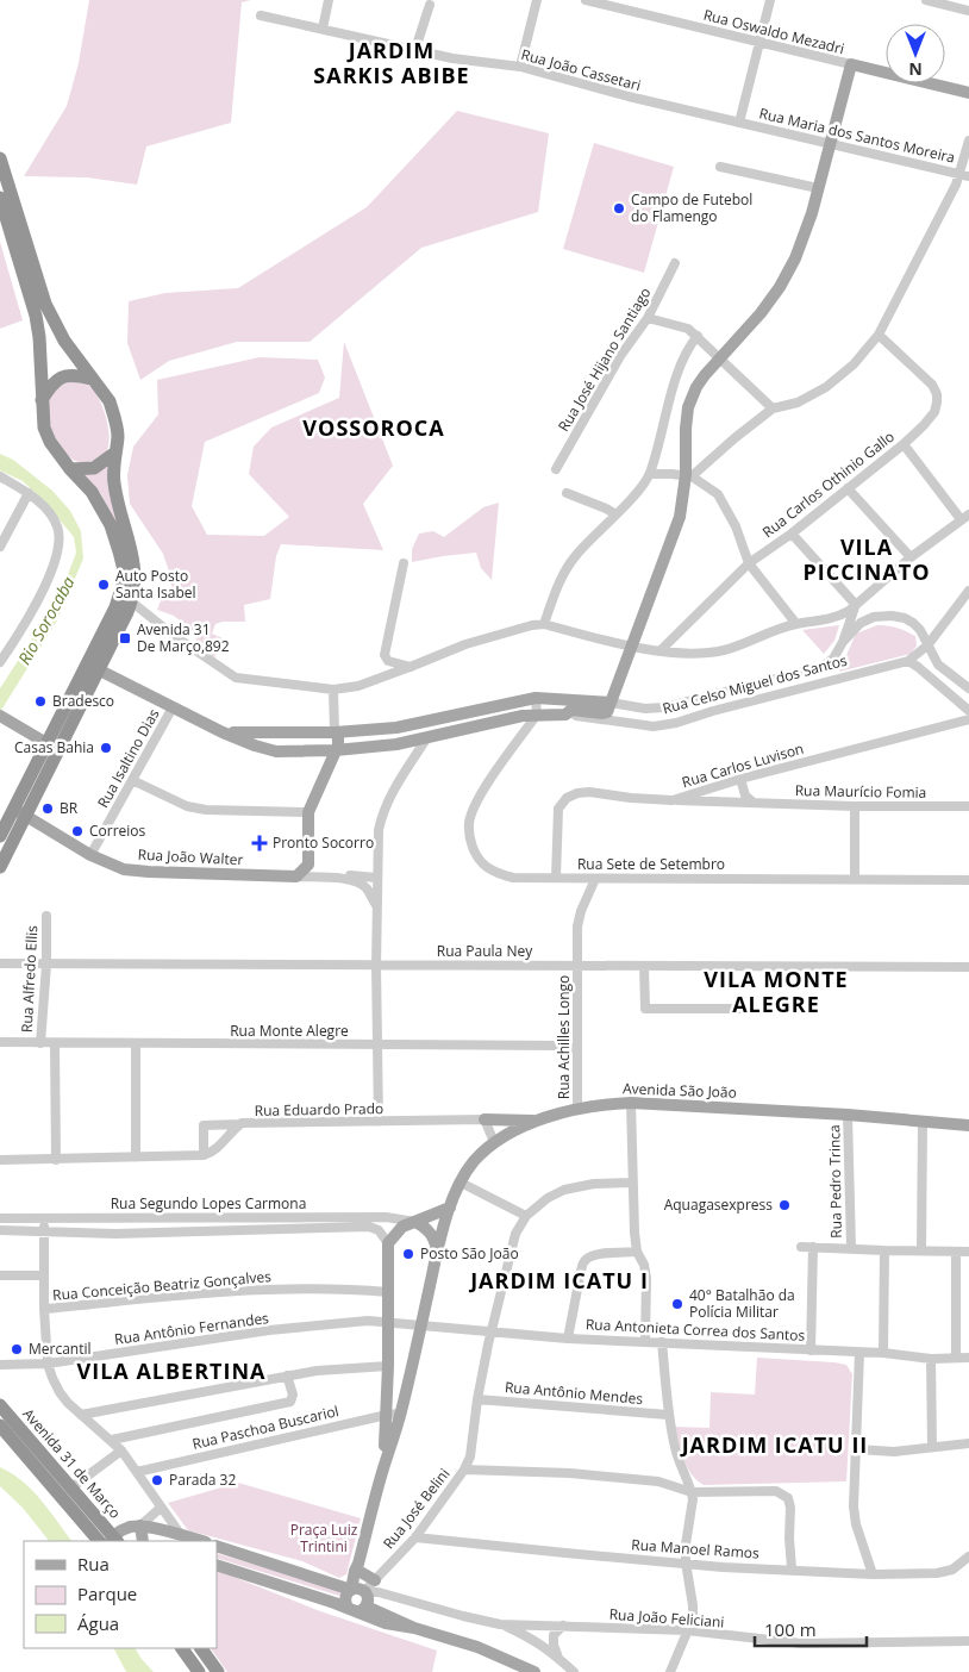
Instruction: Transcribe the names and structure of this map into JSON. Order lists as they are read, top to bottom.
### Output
{
  "streets": {
    "highway": ["Avenida 31 de Março"],
    "main road": ["Rua Celso Miguel dos Santos", "Rua João Walter", "Avenida São João"],
    "street": [
      "Rua Oswaldo Mezadri",
      "Rua João Cassetari",
      "Rua Maria dos Santos Moreira",
      "Rua José Hijano Santiago",
      "Rua Carlos Othinio Gallo",
      "Rua Isaltino Dias",
      "Rua Carlos Luvison",
      "Rua Maurício Fomia",
      "Rua Sete de Setembro",
      "Rua Paula Ney",
      "Rua Alfredo Ellis",
      "Rua Monte Alegre",
      "Rua Achilles Longo",
      "Rua Eduardo Prado",
      "Rua Pedro Trinca",
      "Rua Segundo Lopes Carmona",
      "Rua Conceição Beatriz Gonçalves",
      "Rua Antônio Fernandes",
      "Rua Antonieta Correa dos Santos",
      "Rua Antônio Mendes",
      "Rua Paschoa Buscariol",
      "Rua José Belini",
      "Rua Manoel Ramos",
      "Rua João Feliciani"
    ]
  },
  "crossings": [
    ["Rua João Cassetari", "Rua Maria dos Santos Moreira"],
    ["Rua Celso Miguel dos Santos", "Rua Isaltino Dias"],
    ["Rua Celso Miguel dos Santos", "Rua Sete de Setembro"],
    ["Rua Isaltino Dias", "Rua João Walter"],
    ["Rua Carlos Luvison", "Rua Maurício Fomia"],
    ["Rua Carlos Luvison", "Rua Sete de Setembro"],
    ["Rua Sete de Setembro", "Rua Achilles Longo"],
    ["Rua Paula Ney", "Rua Alfredo Ellis"],
    ["Rua Paula Ney", "Rua Achilles Longo"],
    ["Rua Alfredo Ellis", "Rua Monte Alegre"],
    ["Rua Monte Alegre", "Rua Achilles Longo"],
    ["Rua Achilles Longo", "Avenida São João"],
    ["Avenida São João", "Rua Pedro Trinca"],
    ["Avenida São João", "Rua Conceição Beatriz Gonçalves"],
    ["Avenida São João", "Rua Antônio Fernandes"],
    ["Avenida São João", "Rua Antonieta Correa dos Santos"],
    ["Avenida São João", "Rua Paschoa Buscariol"],
    ["Avenida São João", "Rua José Belini"],
    ["Avenida São João", "Rua João Feliciani"],
    ["Rua Antônio Fernandes", "Rua Antonieta Correa dos Santos"],
    ["Rua José Belini", "Rua Manoel Ramos"],
    ["Rua José Belini", "Rua João Feliciani"]
  ],
  "districts": [
    "JARDIM SARKIS ABIBE",
    "VOSSOROCA",
    "VILA PICCINATO",
    "VILA MONTE ALEGRE",
    "JARDIM ICATU I",
    "VILA ALBERTINA",
    "JARDIM ICATU II"
  ],
  "water": ["Rio Sorocaba"],
  "parks": ["Praça Luiz Trintini"],
  "places": {
    "other": [
      "Campo de Futebol do Flamengo",
      "Auto Posto Santa Isabel",
      "Bradesco",
      "Casas Bahia",
      "BR",
      "Correios",
      "Aquagasexpress",
      "Posto São João",
      "40° Batalhão da Polícia Militar",
      "Mercantil",
      "Parada 32"
    ],
    "transit": ["Avenida 31 De Março,892"],
    "health": ["Pronto Socorro"]
  },
  "legend": ["Rua", "Parque", "Água"],
  "scale_bar": "100 m",
  "north": "bottom"
}
